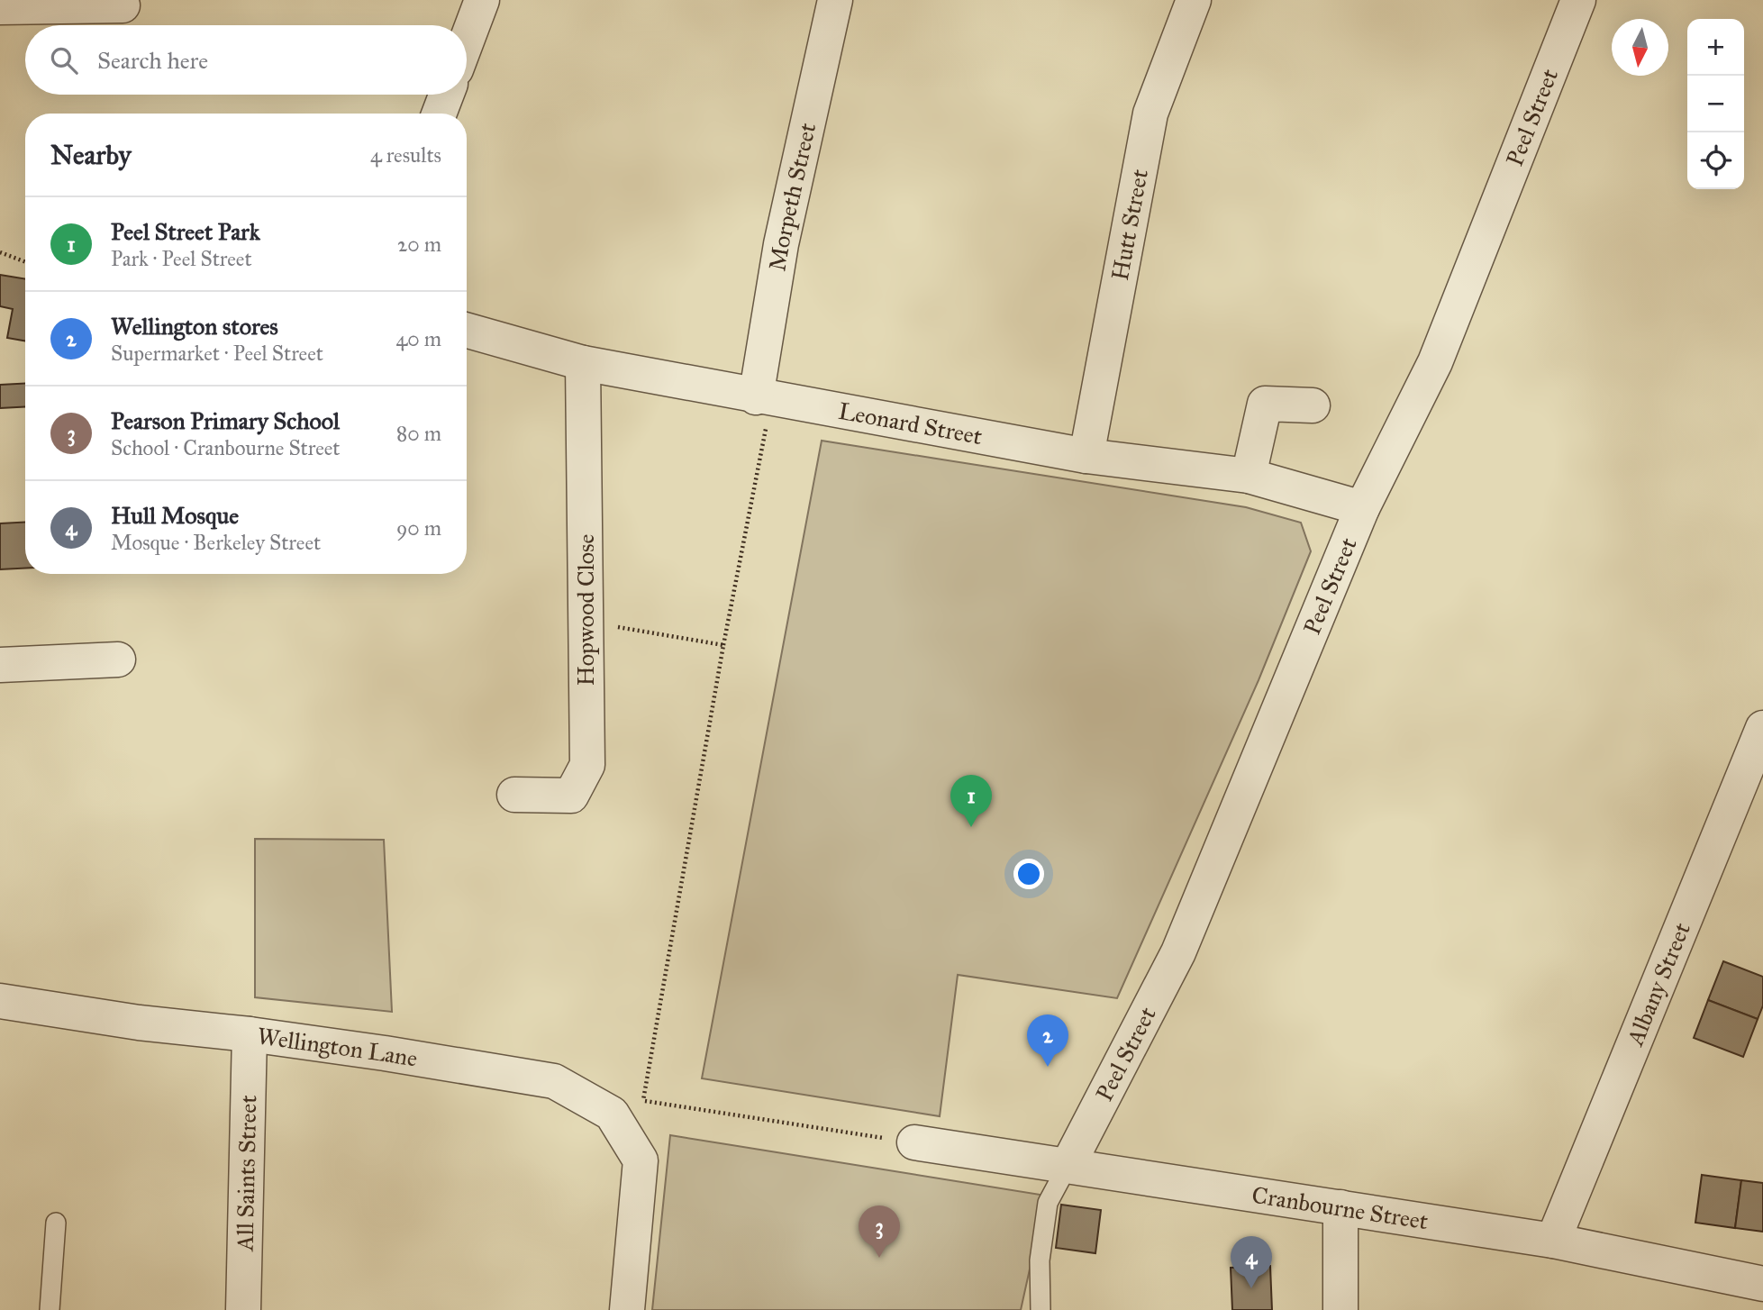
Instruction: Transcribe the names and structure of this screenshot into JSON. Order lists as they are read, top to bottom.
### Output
{
  "streets": {
    "street": [
      "Peel Street",
      "Morpeth Street",
      "Hutt Street",
      "Leonard Street",
      "Hopwood Close",
      "Albany Street",
      "Wellington Lane",
      "All Saints Street",
      "Cranbourne Street"
    ]
  },
  "crossings": [
    ["Peel Street", "Leonard Street"],
    ["Peel Street", "Cranbourne Street"],
    ["Morpeth Street", "Leonard Street"],
    ["Hutt Street", "Leonard Street"],
    ["Leonard Street", "Hopwood Close"],
    ["Albany Street", "Cranbourne Street"],
    ["Wellington Lane", "All Saints Street"]
  ],
  "north": "bottom",
  "page": {
    "map_buttons": ["+", "−"],
    "search": "Search here",
    "heading": ["Nearby", "4 results"],
    "list": [
      {
        "mark": "1",
        "name": "Peel Street Park",
        "note": "Park · Peel Street",
        "value": "20 m"
      },
      {
        "mark": "2",
        "name": "Wellington stores",
        "note": "Supermarket · Peel Street",
        "value": "40 m"
      },
      {
        "mark": "3",
        "name": "Pearson Primary School",
        "note": "School · Cranbourne Street",
        "value": "80 m"
      },
      {
        "mark": "4",
        "name": "Hull Mosque",
        "note": "Mosque · Berkeley Street",
        "value": "90 m"
      }
    ],
    "pins": [
      "1",
      "2",
      "3",
      "4"
    ]
  }
}
